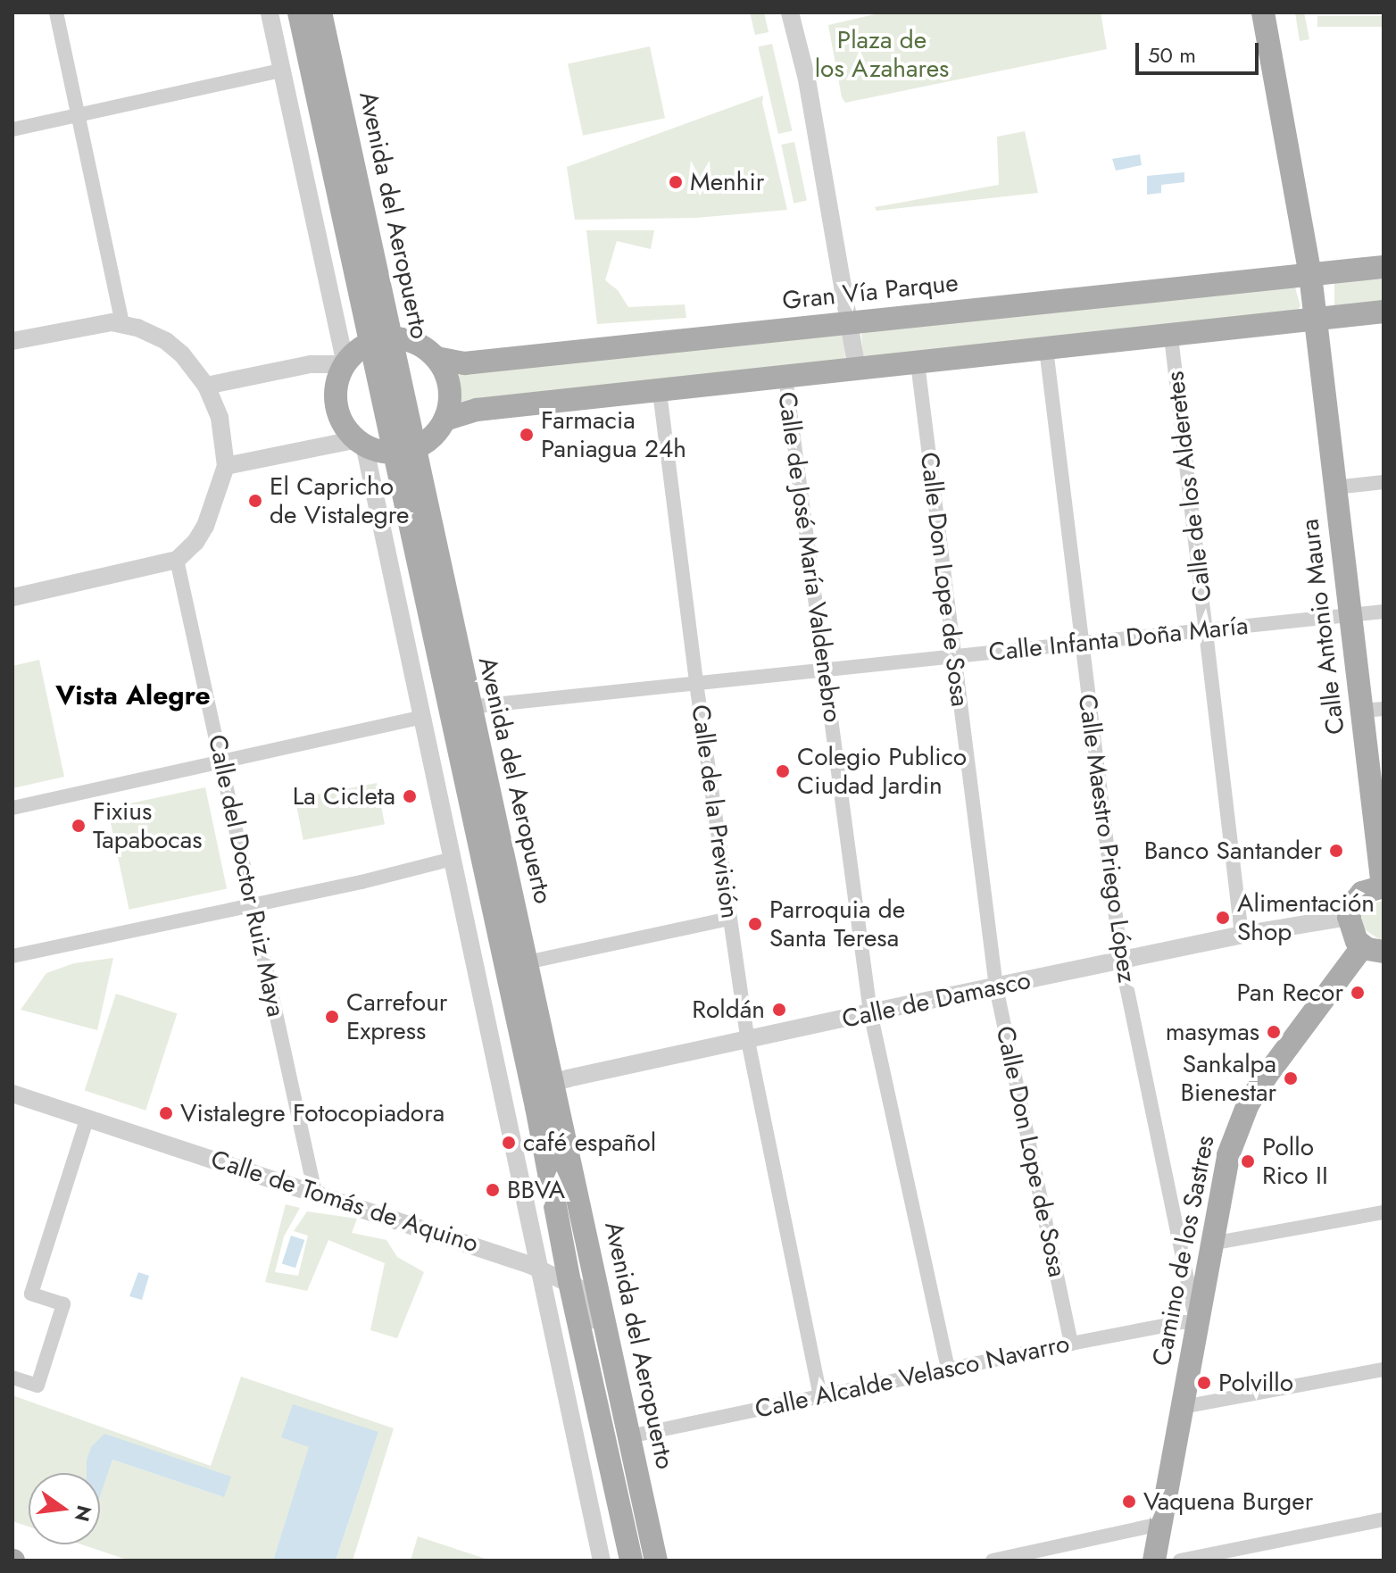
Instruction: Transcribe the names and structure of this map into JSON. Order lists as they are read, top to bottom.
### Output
{
  "streets": {
    "main road": [
      "Avenida del Aeropuerto",
      "Gran Vía Parque",
      "Calle Antonio Maura",
      "Camino de los Sastres"
    ],
    "street": [
      "Calle de los Alderetes",
      "Calle de José María Valdenebro",
      "Calle Don Lope de Sosa",
      "Calle Infanta Doña María",
      "Calle de la Previsión",
      "Calle Maestro Priego López",
      "Calle del Doctor Ruiz Maya",
      "Calle de Damasco",
      "Calle de Tomás de Aquino",
      "Calle Alcalde Velasco Navarro"
    ]
  },
  "crossings": [
    ["Avenida del Aeropuerto", "Calle Infanta Doña María"],
    ["Avenida del Aeropuerto", "Calle de Damasco"],
    ["Avenida del Aeropuerto", "Calle de Tomás de Aquino"],
    ["Avenida del Aeropuerto", "Calle Alcalde Velasco Navarro"],
    ["Calle de los Alderetes", "Calle Infanta Doña María"],
    ["Calle de los Alderetes", "Calle de Damasco"],
    ["Calle de José María Valdenebro", "Calle Infanta Doña María"],
    ["Calle de José María Valdenebro", "Calle de Damasco"],
    ["Calle de José María Valdenebro", "Calle Alcalde Velasco Navarro"],
    ["Calle Don Lope de Sosa", "Calle Infanta Doña María"],
    ["Calle Don Lope de Sosa", "Calle de Damasco"],
    ["Calle Don Lope de Sosa", "Calle Alcalde Velasco Navarro"],
    ["Calle Antonio Maura", "Calle Infanta Doña María"],
    ["Calle Infanta Doña María", "Calle de la Previsión"],
    ["Calle Infanta Doña María", "Calle Maestro Priego López"],
    ["Calle de la Previsión", "Calle de Damasco"],
    ["Calle de la Previsión", "Calle Alcalde Velasco Navarro"],
    ["Calle Maestro Priego López", "Calle de Damasco"],
    ["Calle Maestro Priego López", "Camino de los Sastres"],
    ["Calle Maestro Priego López", "Calle Alcalde Velasco Navarro"],
    ["Calle del Doctor Ruiz Maya", "Calle de Tomás de Aquino"],
    ["Camino de los Sastres", "Calle Alcalde Velasco Navarro"]
  ],
  "districts": ["Vista Alegre"],
  "parks": ["Plaza de los Azahares"],
  "places": [
    "Menhir",
    "Farmacia Paniagua 24h",
    "El Capricho de Vistalegre",
    "Colegio Publico Ciudad Jardin",
    "La Cicleta",
    "Fixius Tapabocas",
    "Banco Santander",
    "Alimentación Shop",
    "Parroquia de Santa Teresa",
    "Pan Recor",
    "Roldán",
    "Carrefour Express",
    "masymas",
    "Sankalpa Bienestar",
    "Vistalegre Fotocopiadora",
    "café español",
    "Pollo Rico II",
    "BBVA",
    "Polvillo",
    "Vaquena Burger"
  ],
  "scale_bar": "50 m",
  "north": "right"
}
